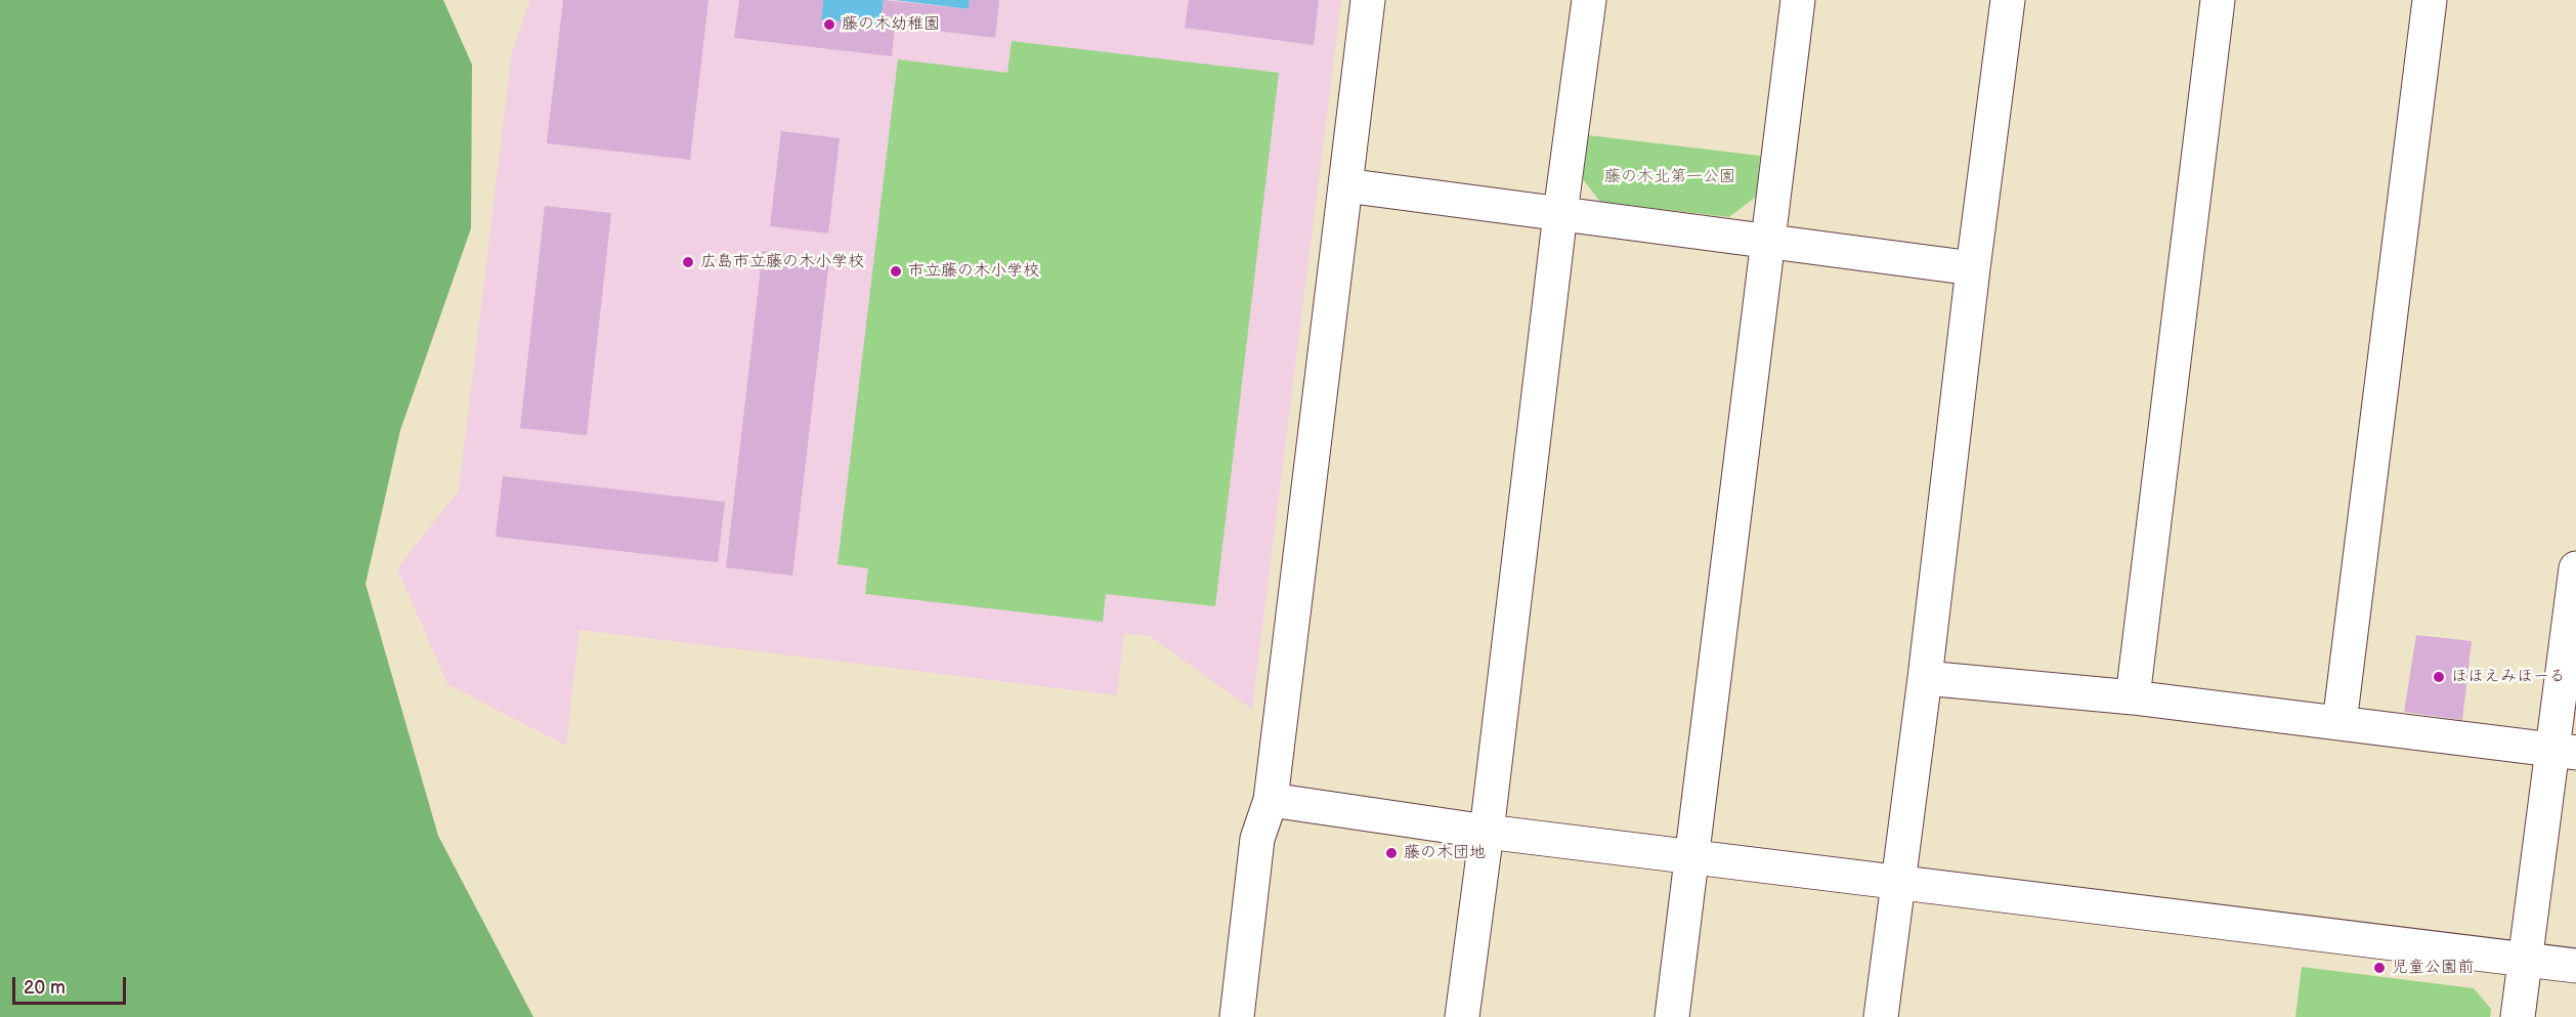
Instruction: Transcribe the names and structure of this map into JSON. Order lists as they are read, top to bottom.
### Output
{
  "parks": ["藤の木北第一公園"],
  "places": [
    "藤の木幼稚園",
    "広島市立藤の木小学校",
    "市立藤の木小学校",
    "ほほえみほーる",
    "藤の木団地",
    "児童公園前"
  ],
  "scale_bar": "20 m"
}
